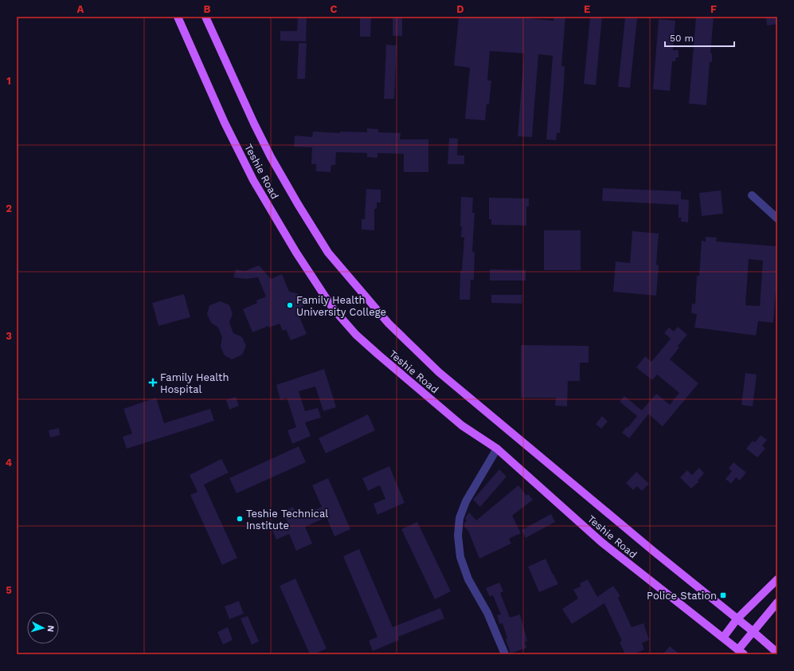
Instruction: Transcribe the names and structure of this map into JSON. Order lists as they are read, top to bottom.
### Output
{
  "streets": {
    "main road": ["Teshie Road"]
  },
  "places": {
    "other": ["Family Health University College", "Teshie Technical Institute"],
    "health": ["Family Health Hospital"],
    "transit": ["Police Station"]
  },
  "scale_bar": "50 m",
  "north": "right",
  "grid": {
    "columns": [
      "A",
      "B",
      "C",
      "D",
      "E",
      "F"
    ],
    "rows": [
      "1",
      "2",
      "3",
      "4",
      "5"
    ]
  }
}
